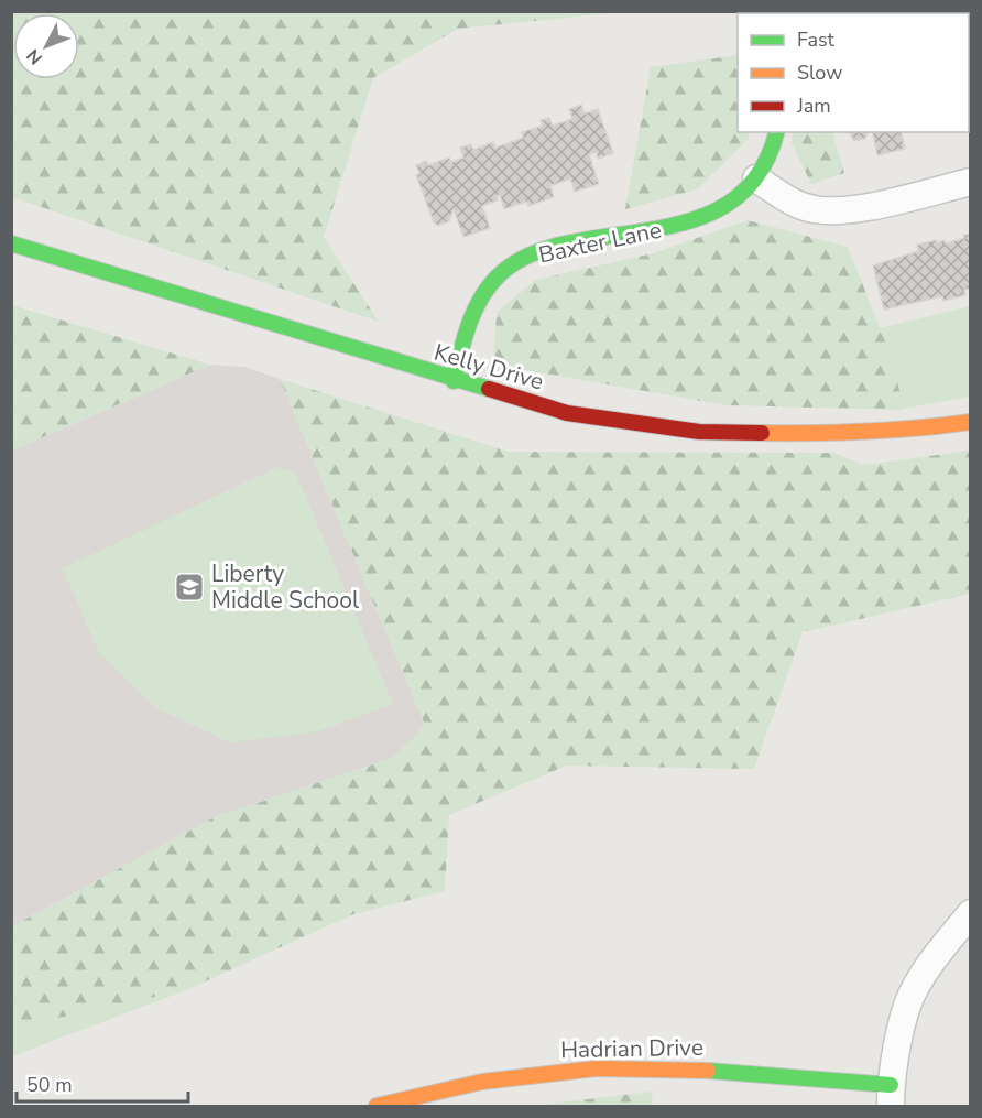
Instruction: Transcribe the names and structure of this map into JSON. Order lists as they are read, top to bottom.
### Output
{
  "streets": {
    "street": ["Baxter Lane", "Kelly Drive", "Hadrian Drive"]
  },
  "crossings": [
    ["Baxter Lane", "Kelly Drive"]
  ],
  "places": {
    "school or university": ["Liberty Middle School"]
  },
  "legend": ["Fast", "Slow", "Jam"],
  "scale_bar": "50 m",
  "north": "bottom left"
}
